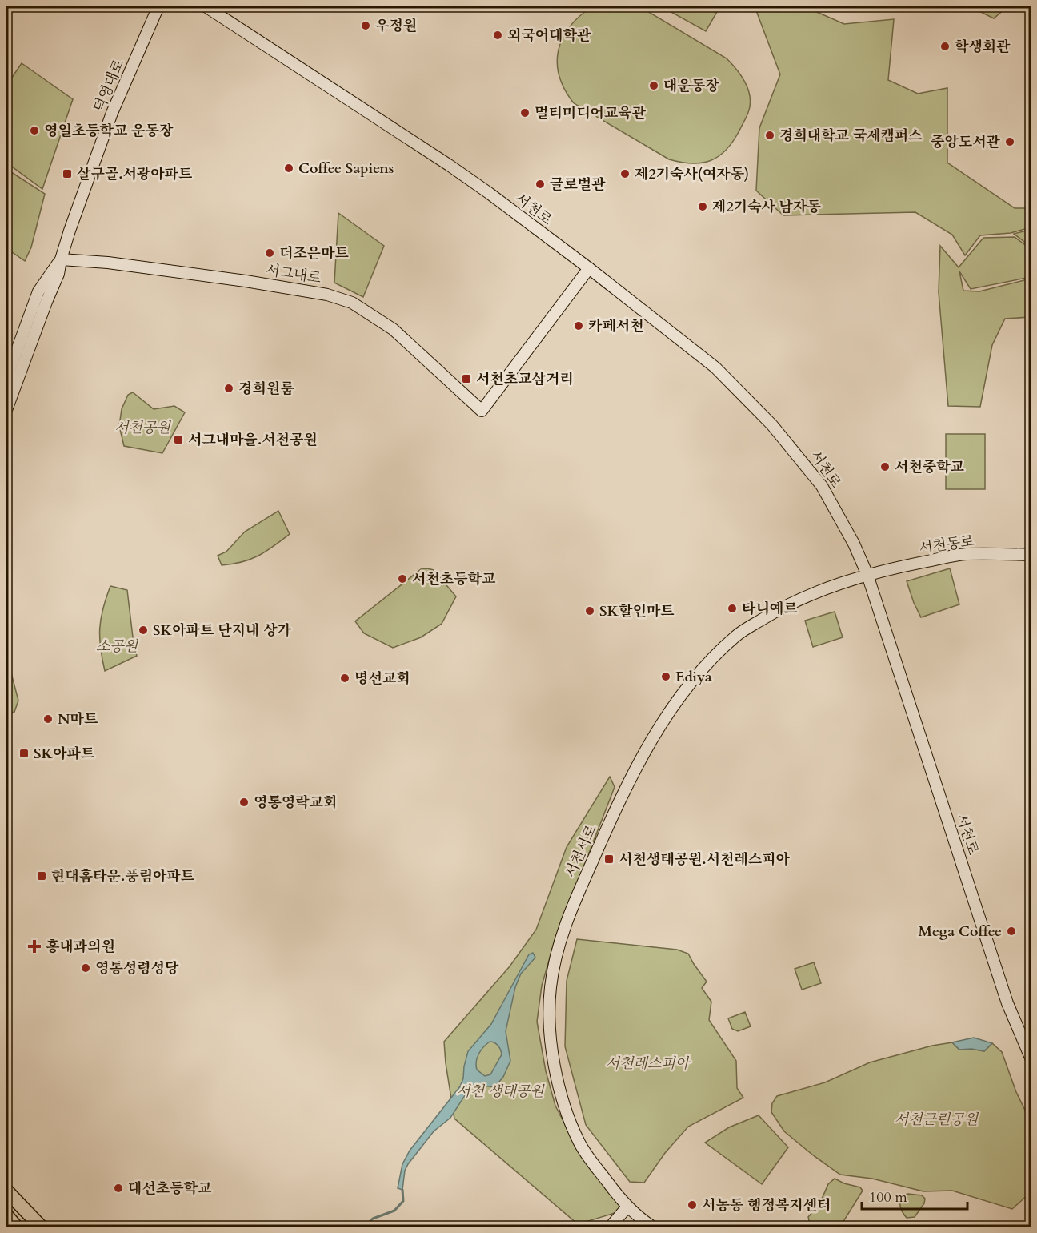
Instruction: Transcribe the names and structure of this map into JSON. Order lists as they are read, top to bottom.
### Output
{
  "streets": {
    "street": [
      "덕영대로",
      "서천로",
      "서그내로",
      "서천동로",
      "서천서로"
    ]
  },
  "crossings": [
    ["덕영대로", "서그내로"],
    ["서천로", "서그내로"],
    ["서천로", "서천동로"],
    ["서천로", "서천서로"],
    ["서천동로", "서천서로"]
  ],
  "parks": [
    "서천공원",
    "소공원",
    "서천레스피아",
    "서천 생태공원",
    "서천근린공원"
  ],
  "places": {
    "other": [
      "우정원",
      "외국어대학관",
      "학생회관",
      "대운동장",
      "멀티미디어교육관",
      "영일초등학교 운동장",
      "경희대학교 국제캠퍼스",
      "중앙도서관",
      "Coffee Sapiens",
      "제2기숙사(여자동)",
      "글로벌관",
      "제2기숙사 남자동",
      "더조은마트",
      "카페서천",
      "경희원룸",
      "서천중학교",
      "서천초등학교",
      "타니예르",
      "SK할인마트",
      "SK아파트 단지내 상가",
      "Ediya",
      "명선교회",
      "N마트",
      "영통영락교회",
      "Mega Coffee",
      "영통성령성당",
      "대선초등학교",
      "서농동 행정복지센터"
    ],
    "transit": [
      "살구골.서광아파트",
      "서천초교삼거리",
      "서그내마을.서천공원",
      "SK아파트",
      "서천생태공원.서천레스피아",
      "현대홈타운.풍림아파트"
    ],
    "health": ["홍내과의원"]
  },
  "scale_bar": "100 m"
}
